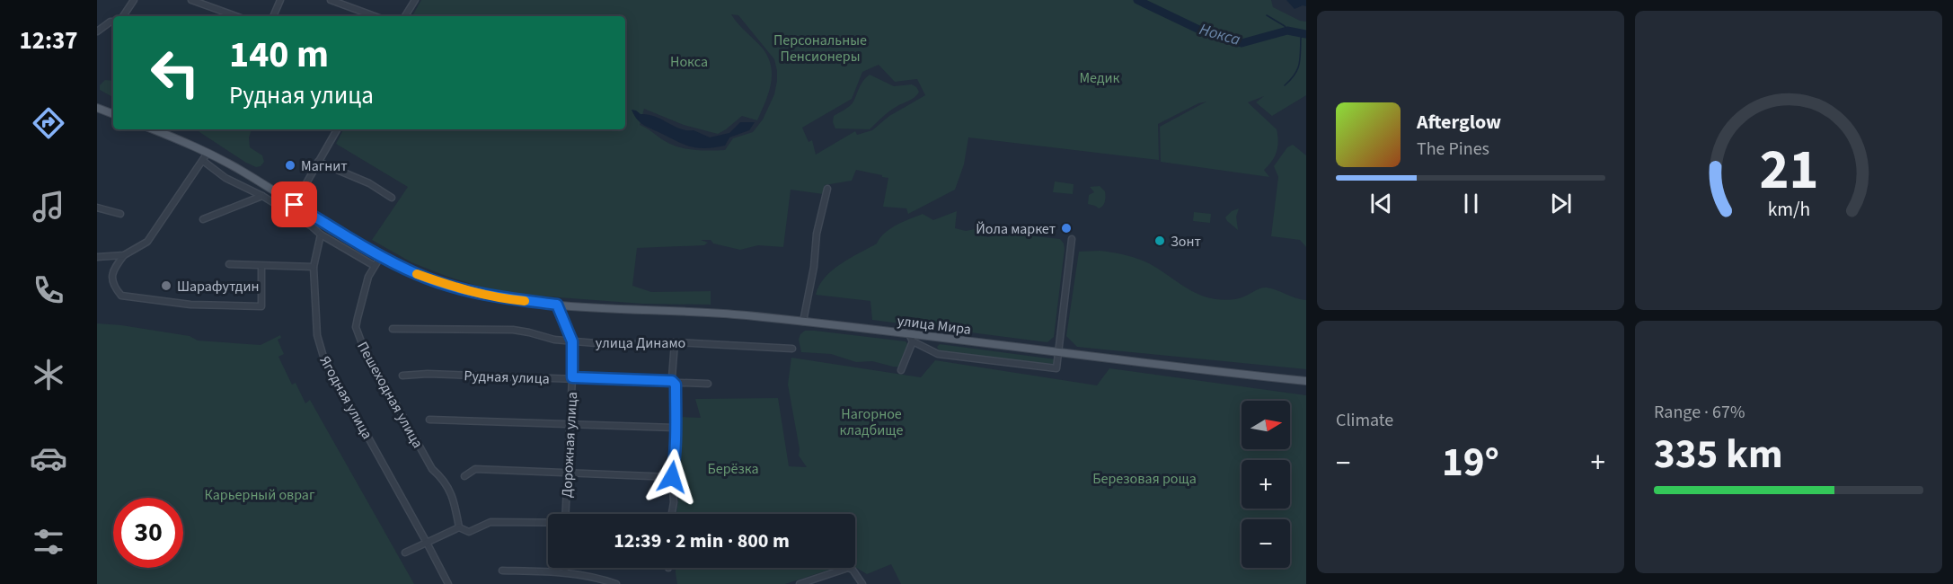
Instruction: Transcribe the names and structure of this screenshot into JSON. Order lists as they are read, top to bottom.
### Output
{
  "streets": {
    "main road": ["улица Мира"],
    "street": [
      "улица Динамо",
      "Рудная улица",
      "Пешеходная улица",
      "Ягодная улица",
      "Дорожная улица"
    ]
  },
  "crossings": [
    ["улица Мира", "Пешеходная улица"],
    ["улица Мира", "Дорожная улица"],
    ["улица Динамо", "Дорожная улица"],
    ["Рудная улица", "Дорожная улица"]
  ],
  "water": ["Нокса"],
  "parks": [
    "Персональные Пенсионеры",
    "Нокса",
    "Медик",
    "Нагорное кладбище",
    "Берёзка",
    "Березовая роща",
    "Карьерный овраг"
  ],
  "places": [
    "Магнит",
    "Йола маркет",
    "Зонт",
    "Шарафутдин"
  ],
  "north": "right",
  "page": {
    "tabs": "12:37",
    "turn": ["140 m", "Рудная улица"],
    "song": ["Afterglow", "The Pines"],
    "tile": [
      "Climate",
      ["Range · 67%", "335 km"]
    ],
    "map_buttons": ["+", "−"],
    "heat": ["−", "19°", "+"],
    "limit": "30",
    "trip": "12:39 · 2 min · 800 m",
    "gauge": ["21", "km/h"]
  }
}
